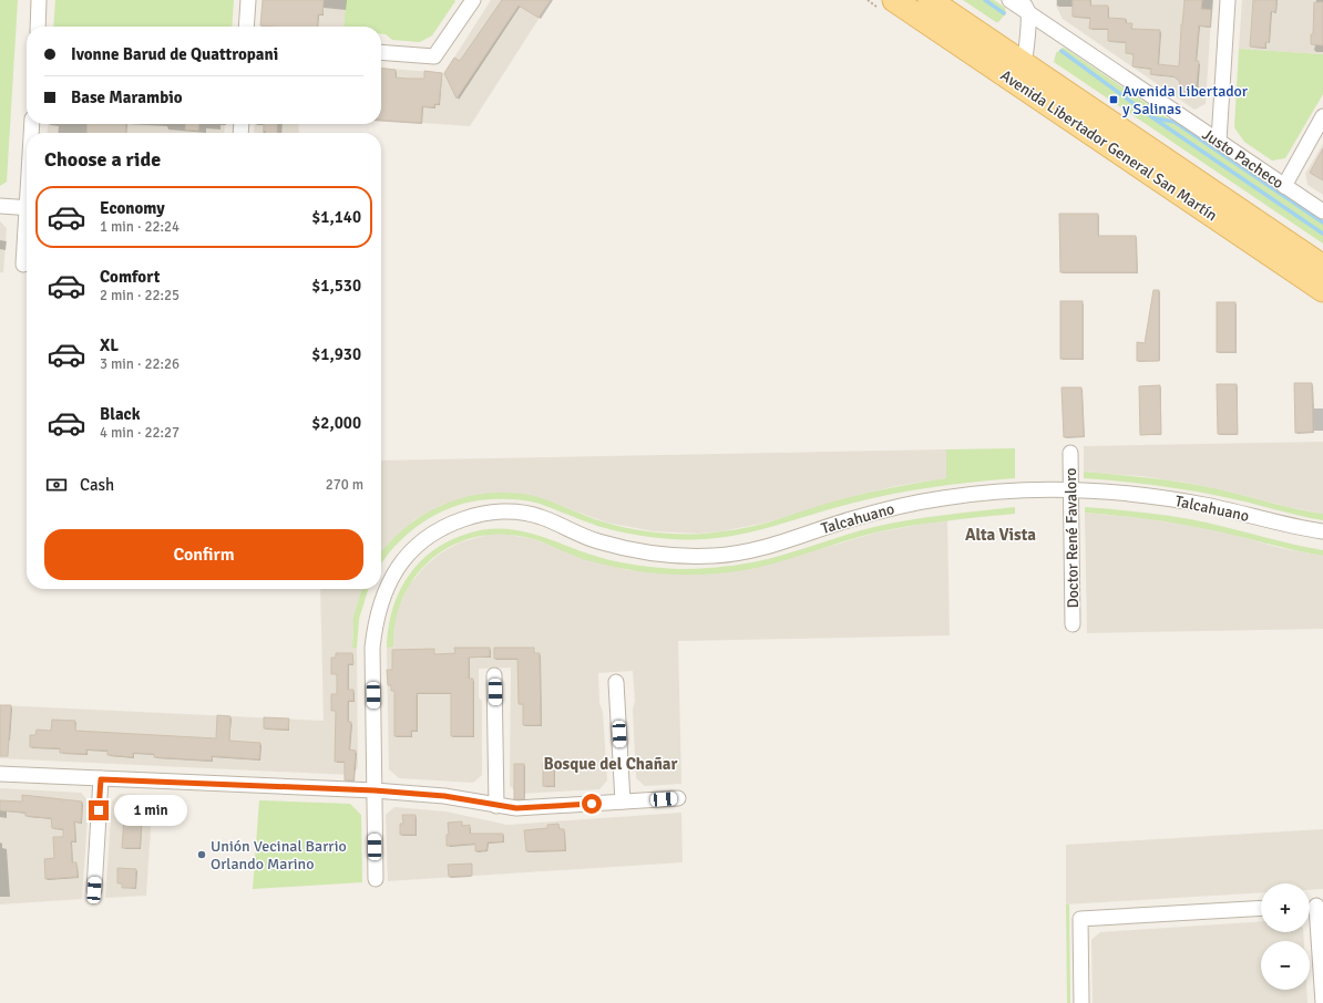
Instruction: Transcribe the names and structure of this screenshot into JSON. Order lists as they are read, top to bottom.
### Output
{
  "streets": {
    "main road": ["Avenida Libertador General San Martín"],
    "street": ["Justo Pacheco", "Talcahuano", "Doctor René Favaloro"]
  },
  "crossings": [
    ["Talcahuano", "Doctor René Favaloro"]
  ],
  "districts": ["Alta Vista", "Bosque del Chañar"],
  "places": {
    "transit": ["Avenida Libertador y Salinas"],
    "other": ["Unión Vecinal Barrio Orlando Marino"]
  },
  "page": {
    "banner": ["Ivonne Barud de Quattropani", "Base Marambio"],
    "heading": "Choose a ride",
    "list": [
      {
        "name": "Economy",
        "note": "1 min · 22:24",
        "value": "$1,140"
      },
      {
        "name": "Comfort",
        "note": "2 min · 22:25",
        "value": "$1,530"
      },
      {
        "name": "XL",
        "note": "3 min · 22:26",
        "value": "$1,930"
      },
      {
        "name": "Black",
        "note": "4 min · 22:27",
        "value": "$2,000"
      }
    ],
    "pay": ["Cash", "270 m"],
    "buttons": "Confirm",
    "bubble": "1 min",
    "map_buttons": ["+", "−"]
  }
}
